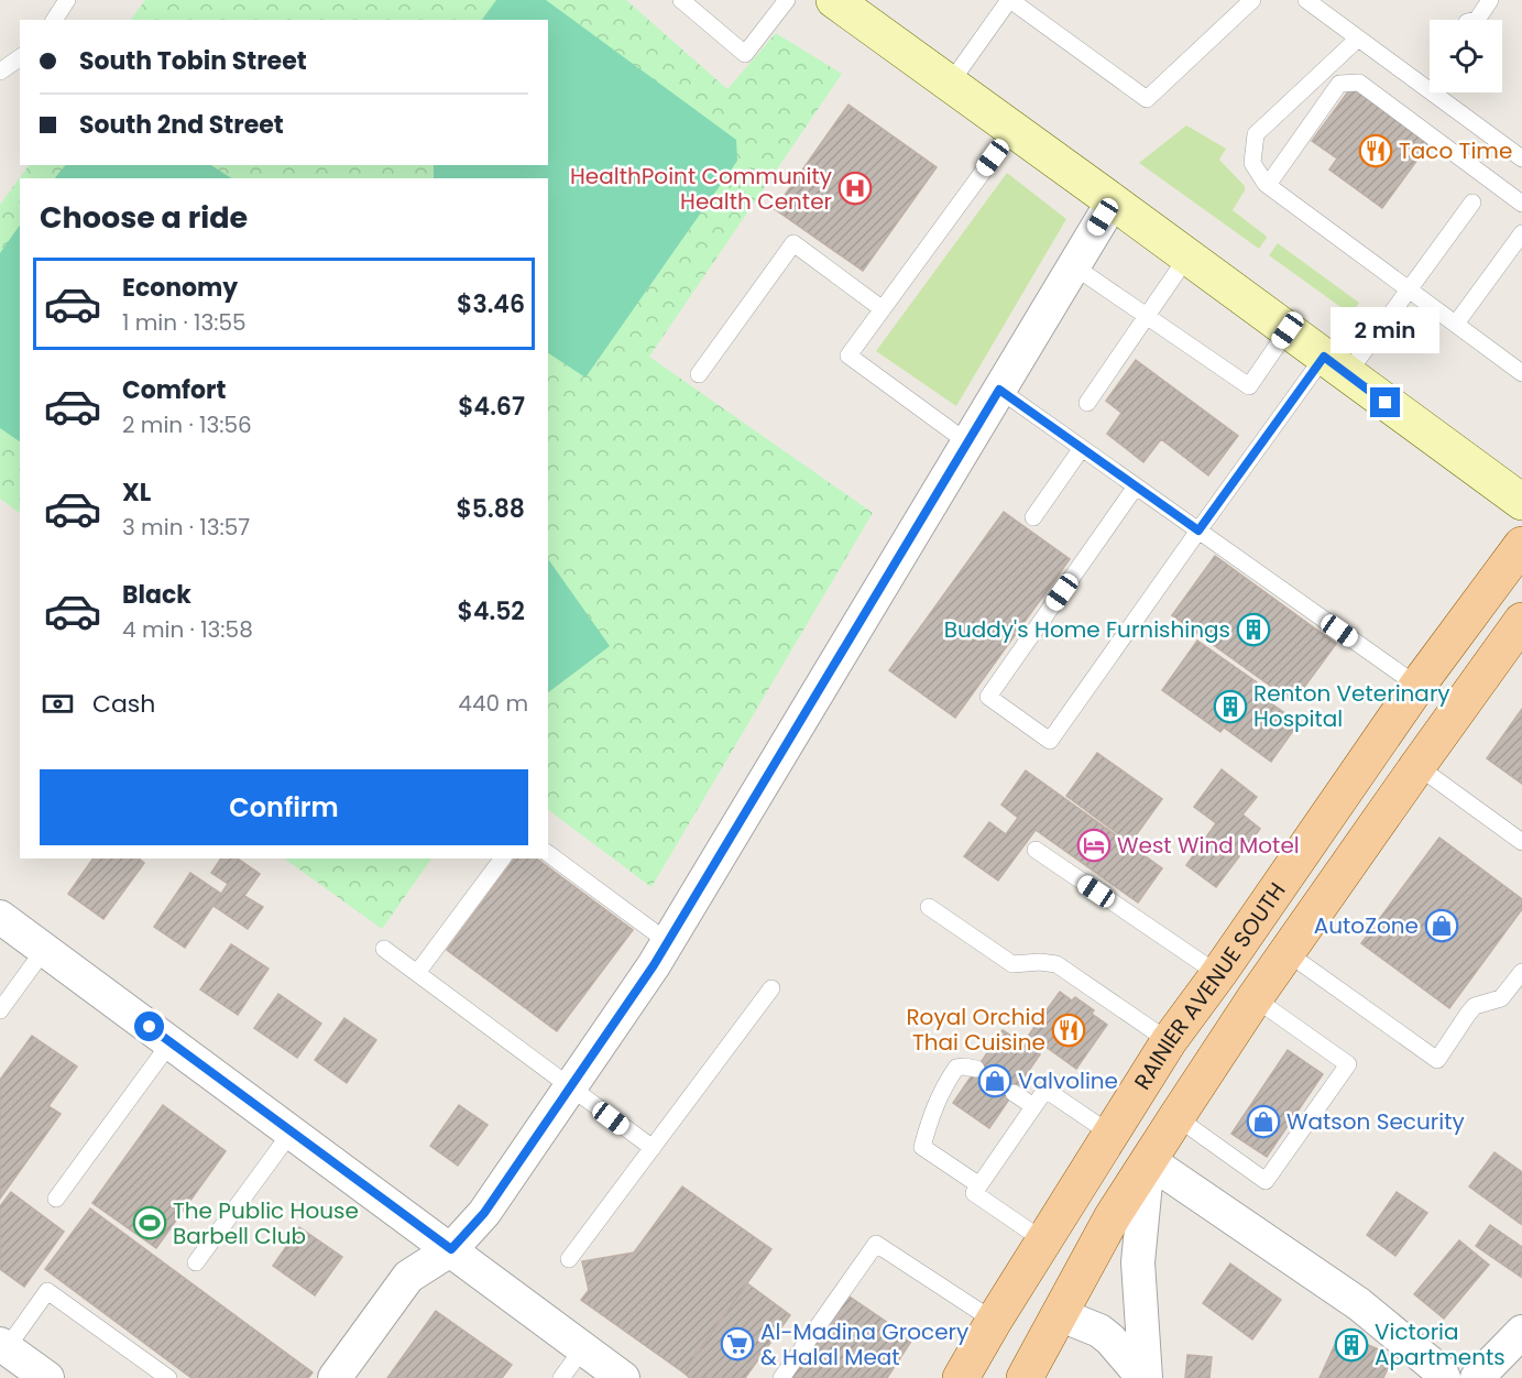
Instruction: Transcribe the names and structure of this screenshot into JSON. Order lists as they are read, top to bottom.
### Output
{
  "streets": {
    "main road": ["RAINIER AVENUE SOUTH"]
  },
  "places": {
    "restaurant": ["Taco Time", "Royal Orchid Thai Cuisine"],
    "hospital": ["HealthPoint Community Health Center"],
    "building": ["Buddy's Home Furnishings", "Renton Veterinary Hospital", "Victoria Apartments"],
    "hotel": ["West Wind Motel"],
    "shop": ["AutoZone", "Valvoline", "Watson Security"],
    "sports": ["The Public House Barbell Club"],
    "supermarket": ["Al-Madina Grocery & Halal Meat"]
  },
  "page": {
    "banner": ["South Tobin Street", "South 2nd Street"],
    "heading": "Choose a ride",
    "list": [
      {
        "name": "Economy",
        "note": "1 min · 13:55",
        "value": "$3.46"
      },
      {
        "name": "Comfort",
        "note": "2 min · 13:56",
        "value": "$4.67"
      },
      {
        "name": "XL",
        "note": "3 min · 13:57",
        "value": "$5.88"
      },
      {
        "name": "Black",
        "note": "4 min · 13:58",
        "value": "$4.52"
      }
    ],
    "bubble": "2 min",
    "pay": ["Cash", "440 m"],
    "buttons": "Confirm"
  }
}
